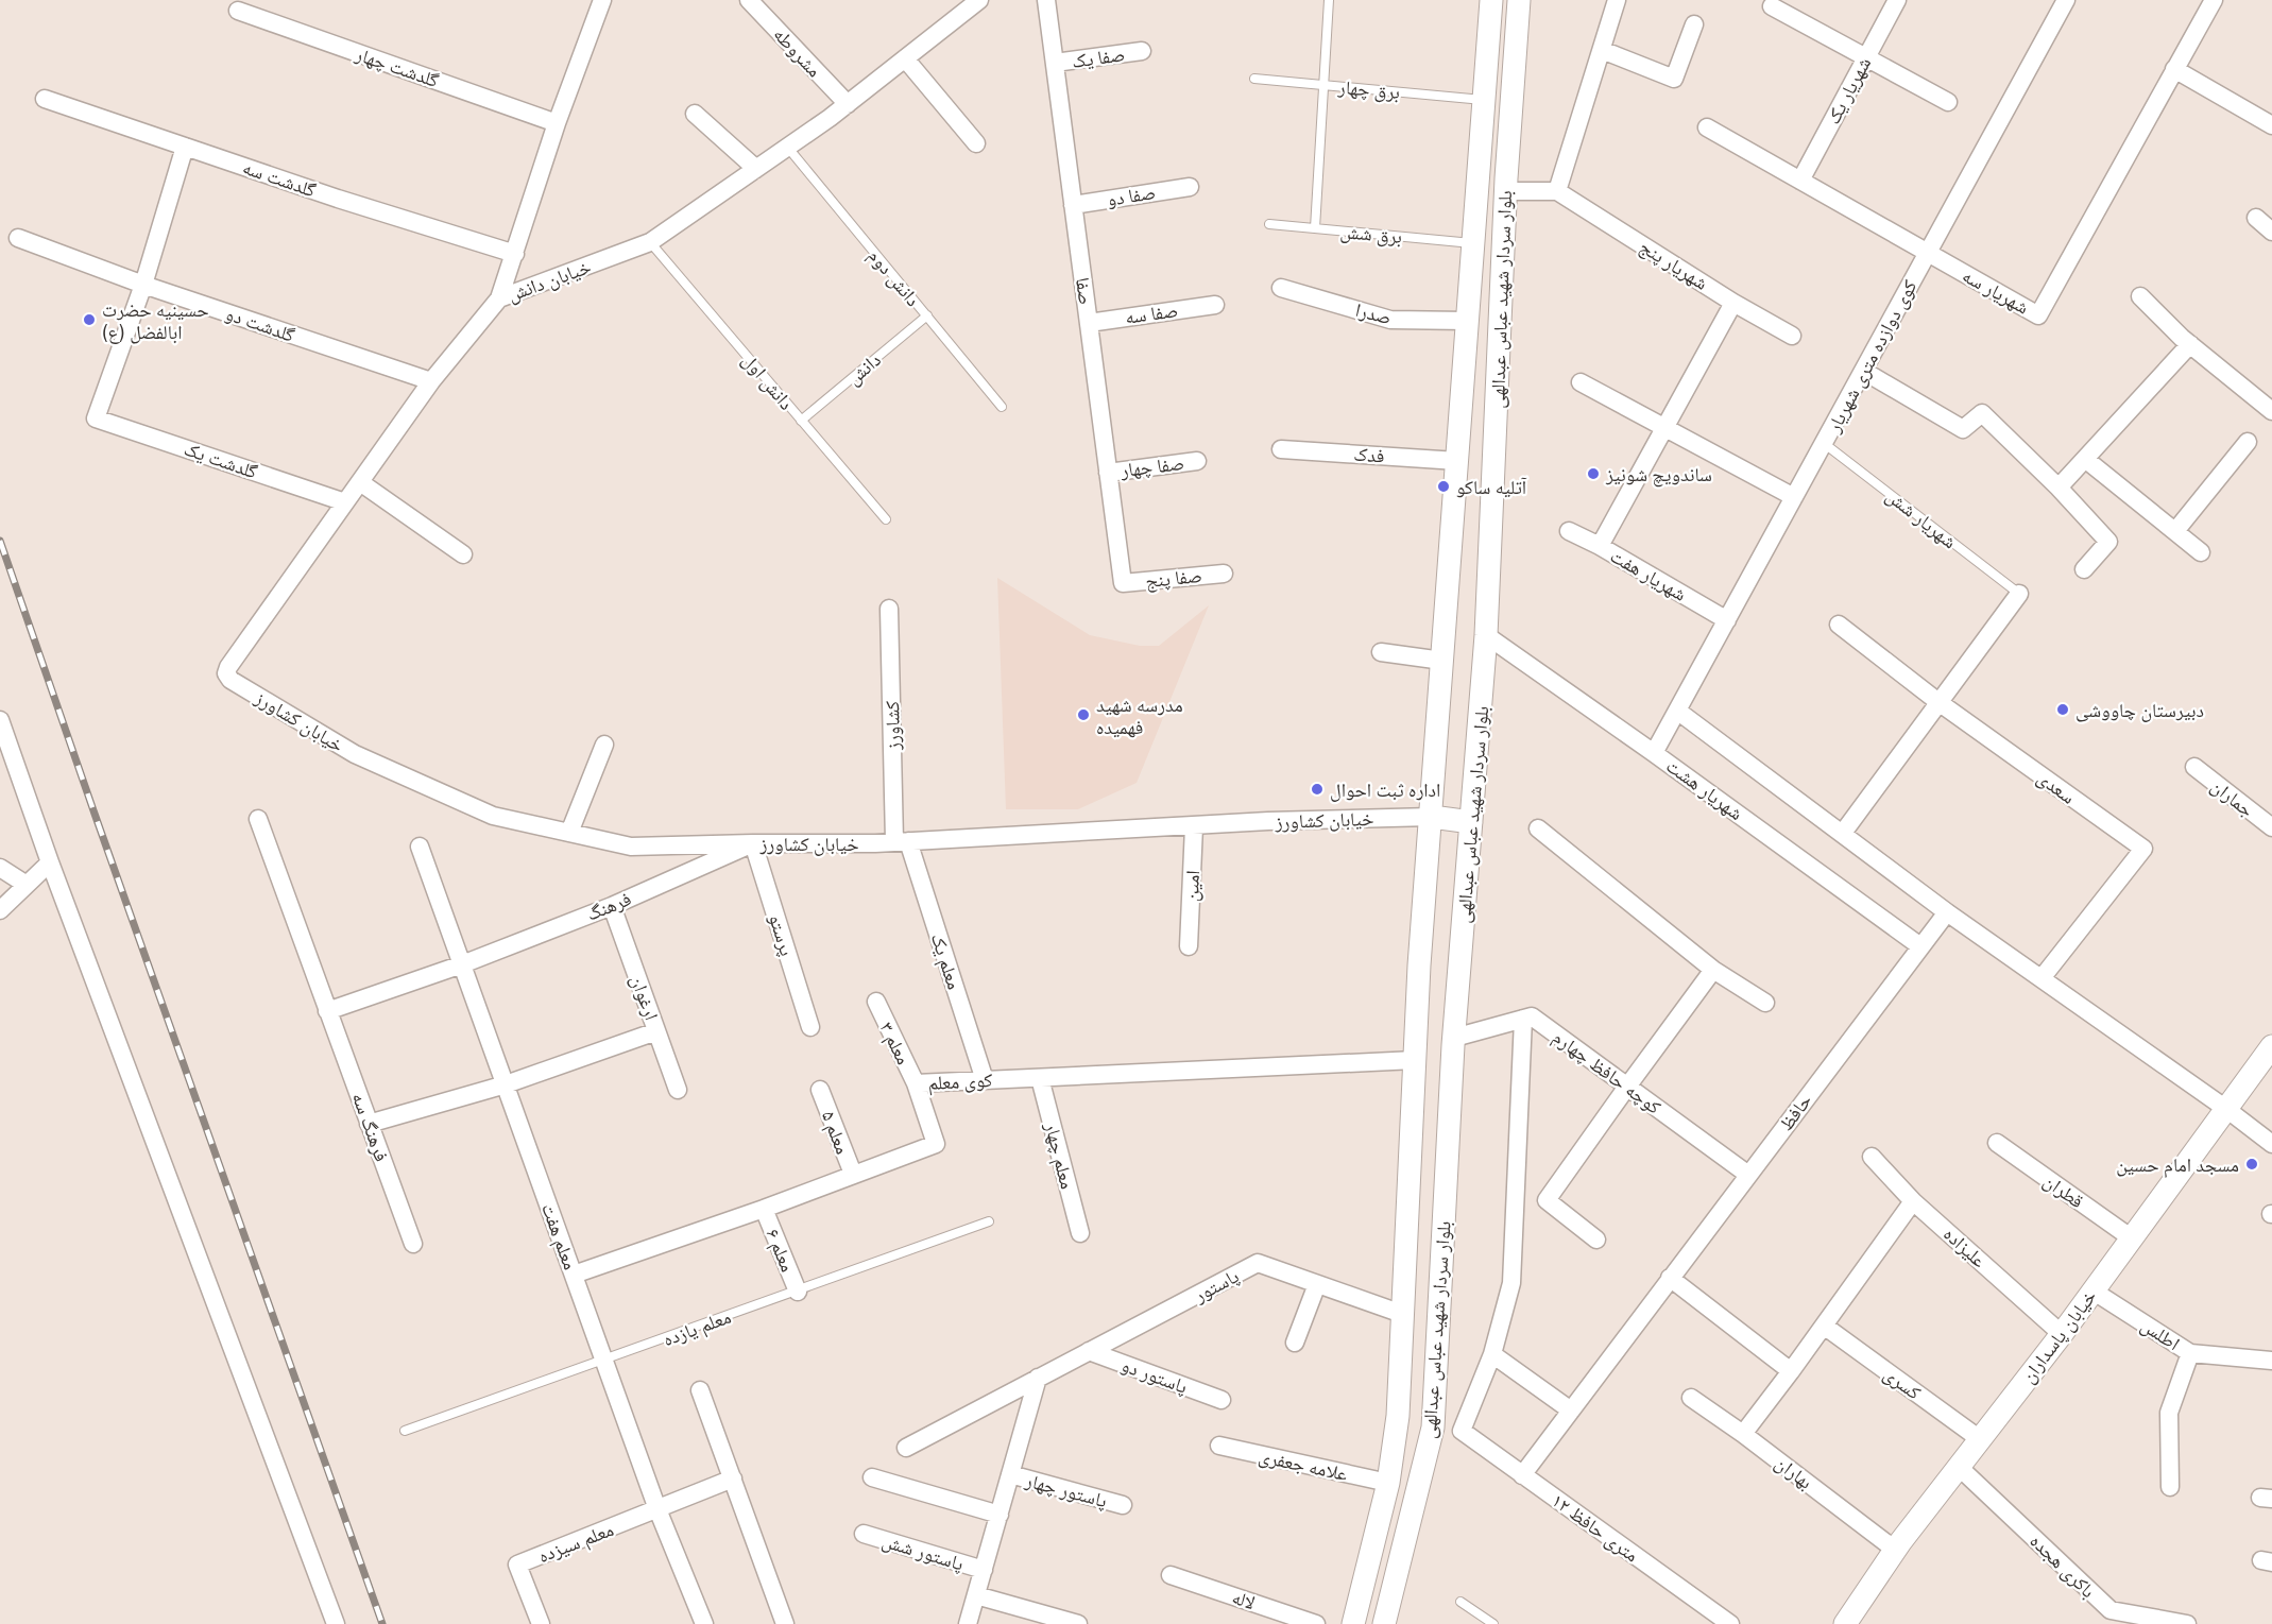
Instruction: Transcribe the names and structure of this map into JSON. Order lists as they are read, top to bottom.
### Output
{
  "streets": {
    "street": [
      "مشروطه",
      "صفا یک",
      "گلدشت چهار",
      "شهریار یک",
      "گلدشت سه",
      "صفا دو",
      "شهریار پنج",
      "خیابان دانش",
      "صفا",
      "شهریار سه",
      "بلوار سردار شهید عباس عبدالهی",
      "صفا سه",
      "صدرا",
      "گلدشت دو",
      "کوی دوازده متری شهریار",
      "فدک",
      "گلدشت یک",
      "صفا چهار",
      "شهریار هفت",
      "صفا پنج",
      "خیابان کشاورز",
      "کشاورز",
      "سعدی",
      "شهریار هشت",
      "جماران",
      "امین",
      "فرهنگ",
      "پرستو",
      "معلم یک",
      "ارغوان",
      "معلم ۳",
      "کوچه حافظ چهارم",
      "کوی معلم",
      "حافظ",
      "فرهنگ سه",
      "معلم ۵",
      "معلم چهار",
      "قطران",
      "معلم هفت",
      "علیزاده",
      "معلم ۶",
      "پاستور",
      "اطلس",
      "خیابان پاسداران",
      "پاستور دو",
      "کسری",
      "علامه جعفری",
      "بهاران",
      "پاستور چهار",
      "۱۲ متری حافظ",
      "معلم سیزده",
      "پاستور شش",
      "باکری هجده",
      "لاله"
    ],
    "lane": [
      "برق چهار",
      "برق شش",
      "دانش دوم",
      "دانش",
      "دانش اول",
      "شهریار شش",
      "معلم یازده"
    ]
  },
  "crossings": [
    ["مشروطه", "خیابان دانش"],
    ["صفا یک", "صفا"],
    ["برق چهار", "بلوار سردار شهید عباس عبدالهی"],
    ["شهریار یک", "شهریار سه"],
    ["صفا دو", "صفا"],
    ["برق شش", "بلوار سردار شهید عباس عبدالهی"],
    ["دانش دوم", "خیابان دانش"],
    ["دانش دوم", "دانش"],
    ["خیابان دانش", "گلدشت دو"],
    ["خیابان دانش", "دانش اول"],
    ["خیابان دانش", "گلدشت یک"],
    ["خیابان دانش", "خیابان کشاورز"],
    ["صفا", "صفا سه"],
    ["صفا", "صفا چهار"],
    ["صفا", "صفا پنج"],
    ["شهریار سه", "کوی دوازده متری شهریار"],
    ["بلوار سردار شهید عباس عبدالهی", "صدرا"],
    ["بلوار سردار شهید عباس عبدالهی", "فدک"],
    ["بلوار سردار شهید عباس عبدالهی", "خیابان کشاورز"],
    ["بلوار سردار شهید عباس عبدالهی", "شهریار هشت"],
    ["بلوار سردار شهید عباس عبدالهی", "کوی معلم"],
    ["بلوار سردار شهید عباس عبدالهی", "پاستور"],
    ["بلوار سردار شهید عباس عبدالهی", "علامه جعفری"],
    ["گلدشت دو", "گلدشت یک"],
    ["کوی دوازده متری شهریار", "شهریار شش"],
    ["کوی دوازده متری شهریار", "شهریار هفت"],
    ["کوی دوازده متری شهریار", "شهریار هشت"],
    ["دانش", "دانش اول"],
    ["خیابان کشاورز", "کشاورز"],
    ["خیابان کشاورز", "امین"],
    ["خیابان کشاورز", "فرهنگ"],
    ["خیابان کشاورز", "پرستو"],
    ["خیابان کشاورز", "معلم یک"],
    ["کشاورز", "معلم یک"],
    ["شهریار هشت", "حافظ"],
    ["فرهنگ", "پرستو"],
    ["فرهنگ", "ارغوان"],
    ["فرهنگ", "معلم هفت"],
    ["معلم یک", "کوی معلم"],
    ["معلم ۳", "کوی معلم"],
    ["کوچه حافظ چهارم", "حافظ"],
    ["کوی معلم", "معلم ۵"],
    ["کوی معلم", "معلم چهار"],
    ["کوی معلم", "معلم هفت"],
    ["کوی معلم", "معلم ۶"],
    ["حافظ", "۱۲ متری حافظ"],
    ["قطران", "خیابان پاسداران"],
    ["معلم هفت", "معلم یازده"],
    ["معلم هفت", "معلم سیزده"],
    ["علیزاده", "خیابان پاسداران"],
    ["معلم ۶", "معلم یازده"],
    ["پاستور", "پاستور دو"],
    ["اطلس", "خیابان پاسداران"],
    ["خیابان پاسداران", "کسری"],
    ["خیابان پاسداران", "بهاران"],
    ["خیابان پاسداران", "باکری هجده"]
  ],
  "places": [
    "حسینیه حضرت ابالفضل (ع)",
    "ساندویچ شونیز",
    "آتلیه ساکو",
    "دبیرستان چاووشی",
    "مدرسه شهید فهمیده",
    "اداره ثبت احوال",
    "مسجد امام حسین"
  ]
}
